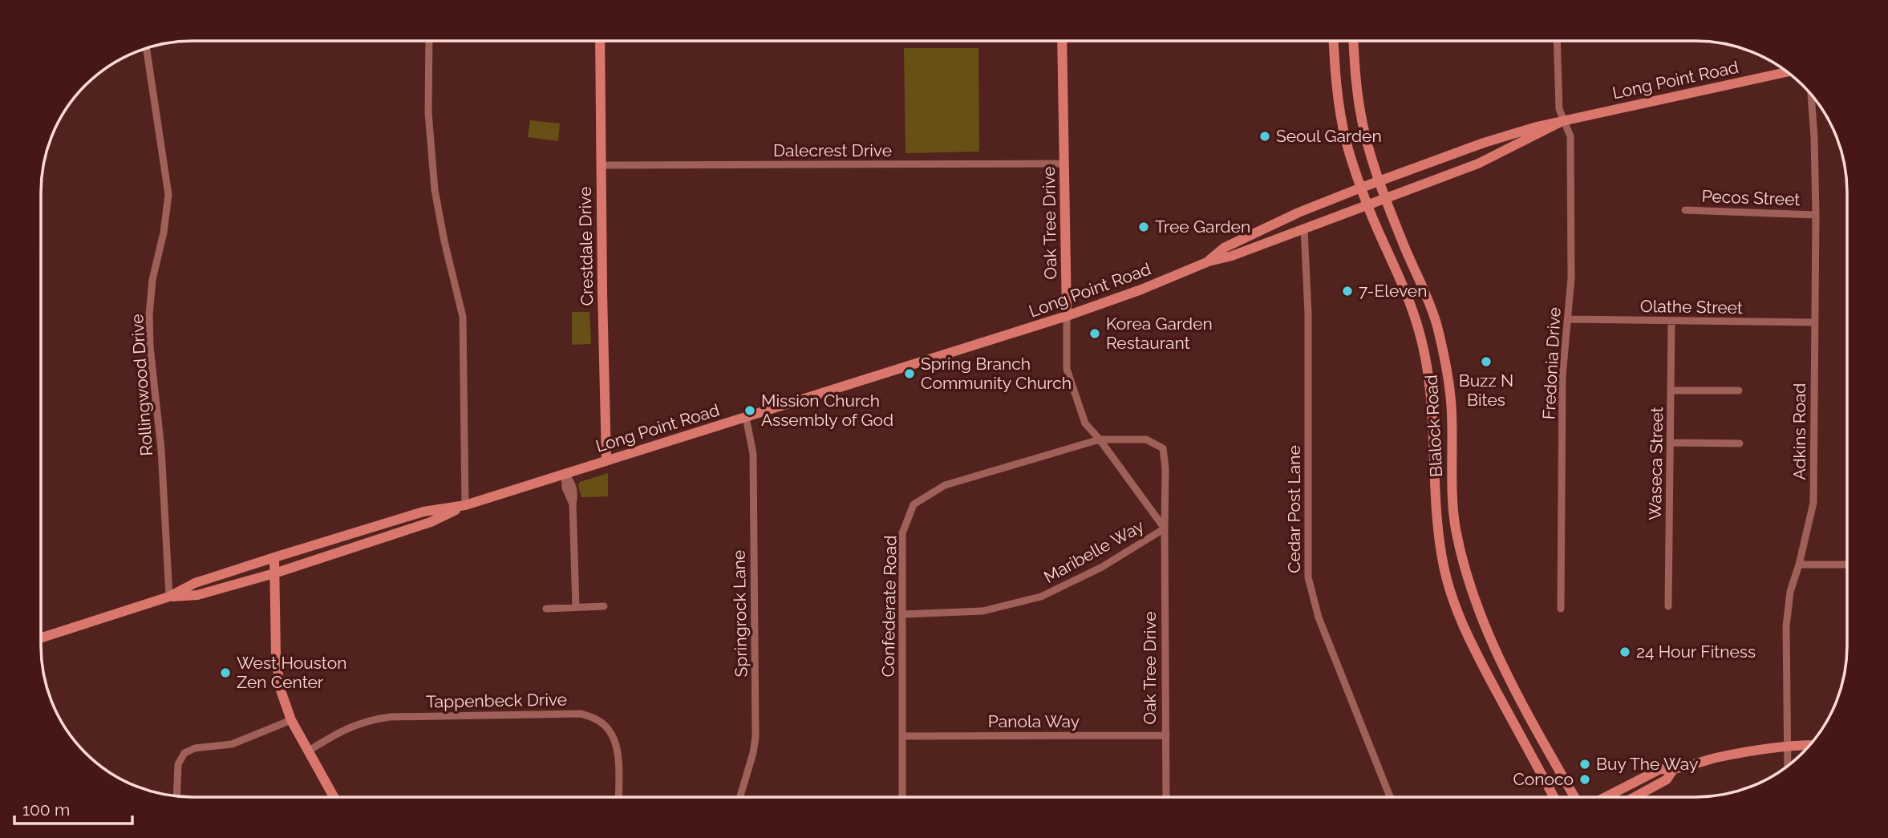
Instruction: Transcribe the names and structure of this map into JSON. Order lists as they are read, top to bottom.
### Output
{
  "streets": {
    "main road": [
      "Long Point Road",
      "Oak Tree Drive",
      "Crestdale Drive",
      "Blalock Road"
    ],
    "street": [
      "Dalecrest Drive",
      "Pecos Street",
      "Olathe Street",
      "Fredonia Drive",
      "Rollingwood Drive",
      "Adkins Road",
      "Waseca Street",
      "Cedar Post Lane",
      "Maribelle Way",
      "Confederate Road",
      "Springrock Lane",
      "Tappenbeck Drive",
      "Panola Way"
    ]
  },
  "crossings": [
    ["Long Point Road", "Oak Tree Drive"],
    ["Long Point Road", "Crestdale Drive"],
    ["Long Point Road", "Fredonia Drive"],
    ["Long Point Road", "Rollingwood Drive"],
    ["Long Point Road", "Blalock Road"],
    ["Long Point Road", "Cedar Post Lane"],
    ["Long Point Road", "Springrock Lane"],
    ["Dalecrest Drive", "Oak Tree Drive"],
    ["Dalecrest Drive", "Crestdale Drive"],
    ["Pecos Street", "Adkins Road"],
    ["Oak Tree Drive", "Maribelle Way"],
    ["Oak Tree Drive", "Confederate Road"],
    ["Oak Tree Drive", "Panola Way"],
    ["Olathe Street", "Fredonia Drive"],
    ["Olathe Street", "Adkins Road"],
    ["Olathe Street", "Waseca Street"],
    ["Maribelle Way", "Confederate Road"],
    ["Confederate Road", "Panola Way"]
  ],
  "places": [
    "Seoul Garden",
    "Tree Garden",
    "7-Eleven",
    "Korea Garden Restaurant",
    "Buzz N Bites",
    "Spring Branch Community Church",
    "Mission Church Assembly of God",
    "24 Hour Fitness",
    "West Houston Zen Center",
    "Buy The Way",
    "Conoco"
  ],
  "scale_bar": "100 m"
}
